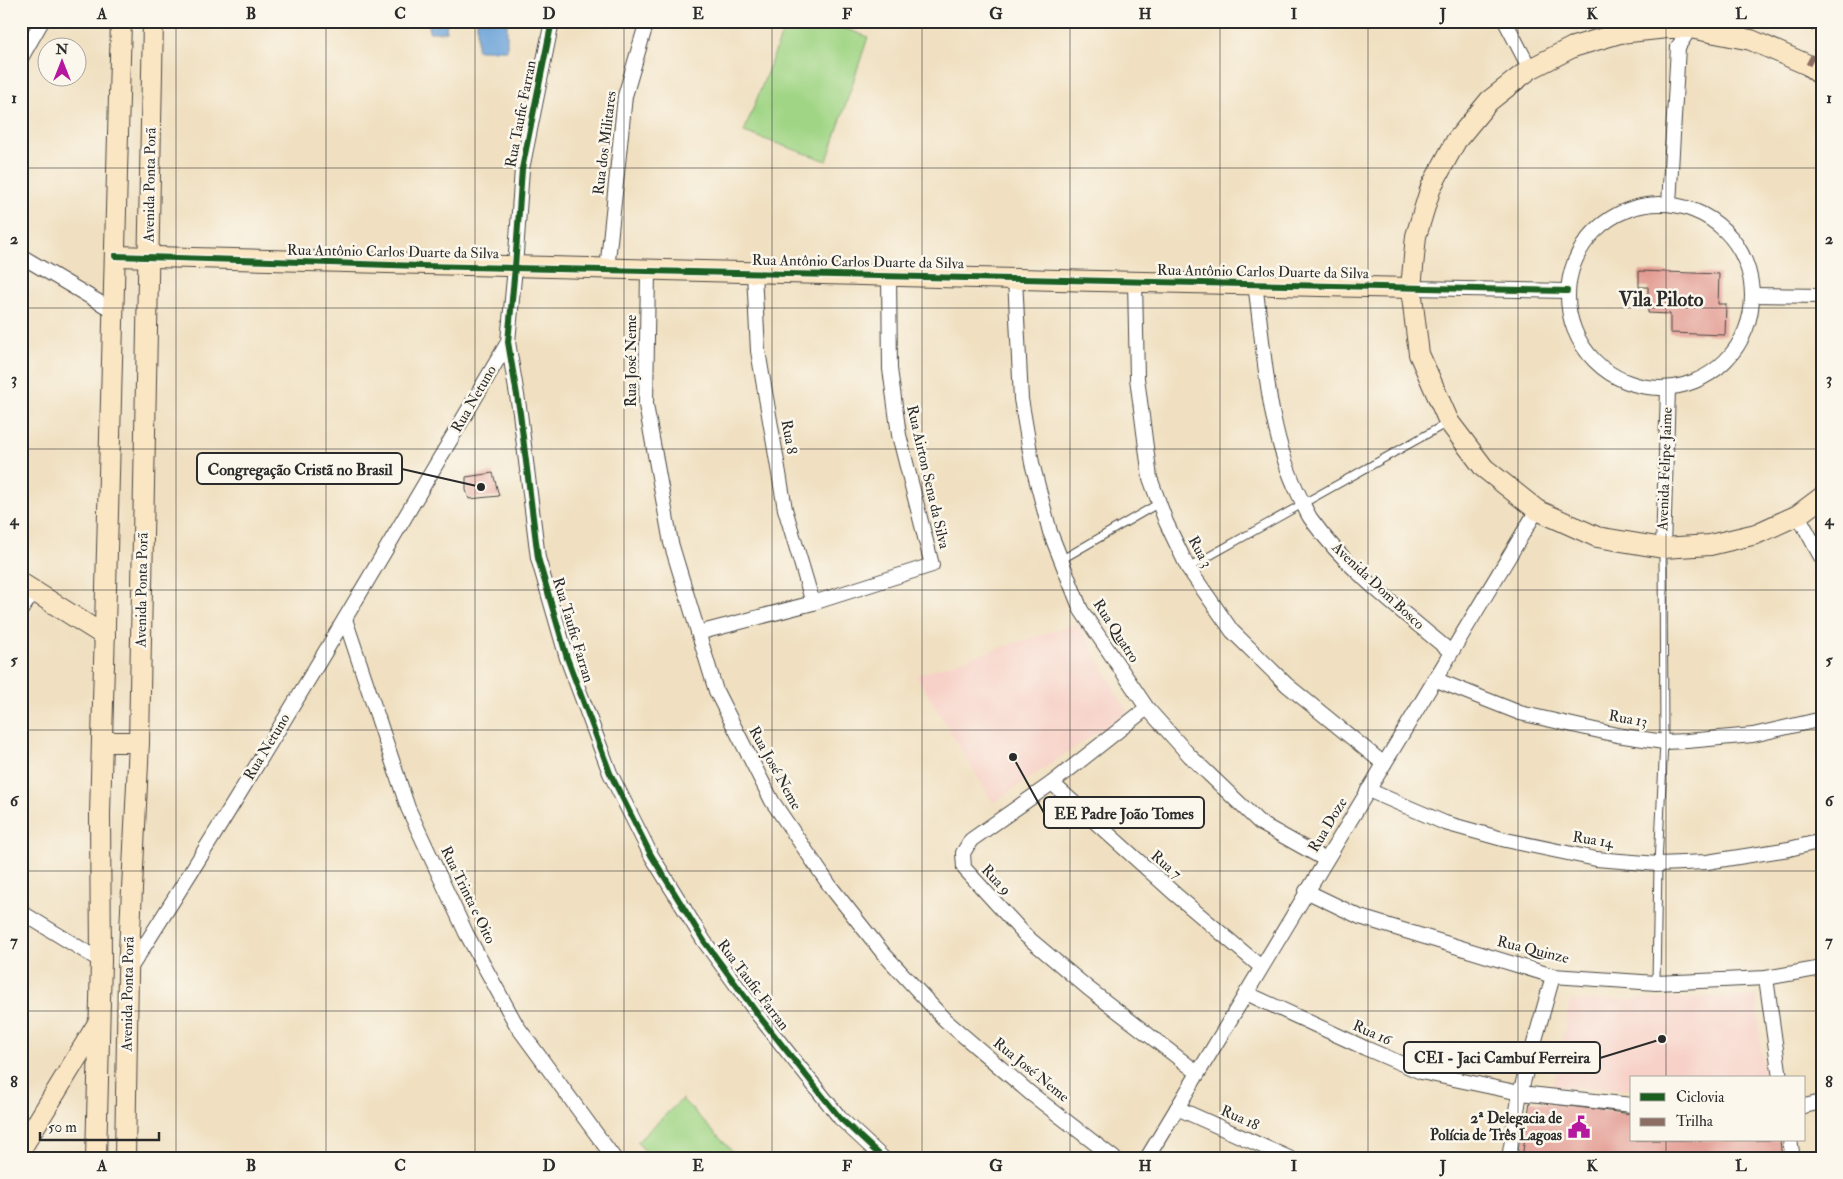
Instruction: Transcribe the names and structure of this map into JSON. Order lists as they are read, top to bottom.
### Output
{
  "streets": {
    "street": [
      "Rua Taufic Farran",
      "Rua dos Militares",
      "Avenida Ponta Porã",
      "Rua Antônio Carlos Duarte da Silva",
      "Rua José Neme",
      "Rua Netuno",
      "Rua 8",
      "Avenida Felipe Jaime",
      "Rua Airton Sena da Silva",
      "Rua 3",
      "Avenida Dom Bosco",
      "Rua Quatro",
      "Rua 13",
      "Rua Doze",
      "Rua 14",
      "Rua 7",
      "Rua 9",
      "Rua Trinta e Oito",
      "Rua Quinze",
      "Rua 16",
      "Rua 18"
    ]
  },
  "crossings": [
    ["Rua Taufic Farran", "Rua Antônio Carlos Duarte da Silva"],
    ["Rua Taufic Farran", "Rua Netuno"],
    ["Rua dos Militares", "Rua Antônio Carlos Duarte da Silva"],
    ["Avenida Ponta Porã", "Rua Antônio Carlos Duarte da Silva"],
    ["Avenida Ponta Porã", "Rua Netuno"],
    ["Rua Antônio Carlos Duarte da Silva", "Rua José Neme"],
    ["Rua Antônio Carlos Duarte da Silva", "Rua 8"],
    ["Rua Antônio Carlos Duarte da Silva", "Rua Airton Sena da Silva"],
    ["Rua Antônio Carlos Duarte da Silva", "Rua 3"],
    ["Rua Antônio Carlos Duarte da Silva", "Avenida Dom Bosco"],
    ["Rua Antônio Carlos Duarte da Silva", "Rua Quatro"],
    ["Rua Netuno", "Rua Trinta e Oito"],
    ["Rua 8", "Rua Airton Sena da Silva"],
    ["Rua 3", "Rua Doze"],
    ["Avenida Dom Bosco", "Rua Doze"],
    ["Rua Quatro", "Rua Doze"],
    ["Rua Quatro", "Rua 9"],
    ["Rua 13", "Rua Doze"],
    ["Rua Doze", "Rua 14"],
    ["Rua Doze", "Rua 7"],
    ["Rua Doze", "Rua 9"],
    ["Rua Doze", "Rua Quinze"],
    ["Rua Doze", "Rua 16"],
    ["Rua Doze", "Rua 18"],
    ["Rua 7", "Rua 9"]
  ],
  "districts": ["Vila Piloto"],
  "places": {
    "other": ["Congregação Cristã no Brasil", "EE Padre João Tomes", "CEI - Jaci Cambuí Ferreira"],
    "public building": ["2ª Delegacia de Polícia de Três Lagoas"]
  },
  "legend": ["Ciclovia", "Trilha"],
  "scale_bar": "50 m",
  "north": "top",
  "grid": {
    "columns": [
      "A",
      "B",
      "C",
      "D",
      "E",
      "F",
      "G",
      "H",
      "I",
      "J",
      "K",
      "L"
    ],
    "rows": [
      "1",
      "2",
      "3",
      "4",
      "5",
      "6",
      "7",
      "8"
    ]
  }
}
